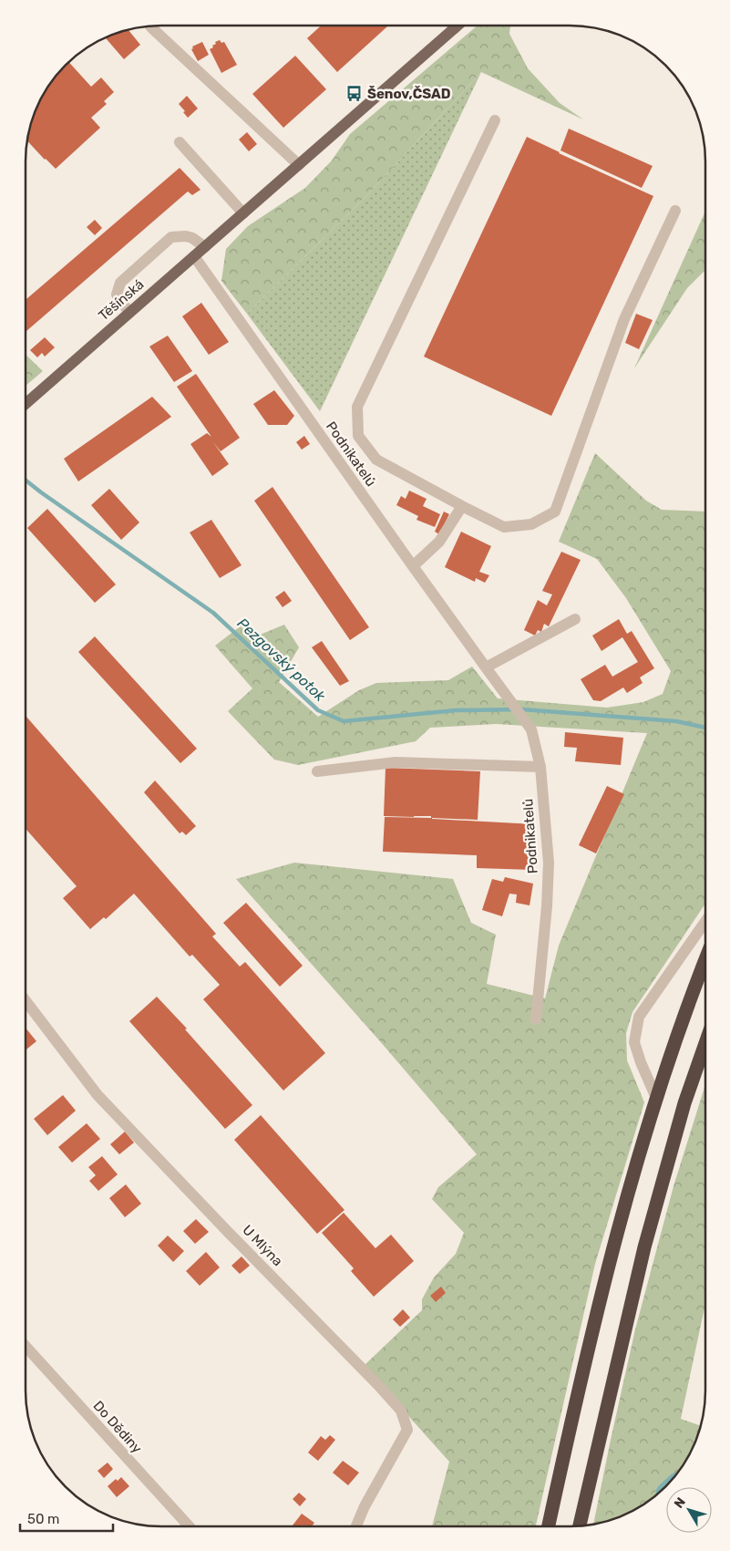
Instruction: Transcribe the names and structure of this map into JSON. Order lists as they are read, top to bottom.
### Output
{
  "streets": {
    "main road": ["Těšínská"],
    "street": ["Podnikatelů", "U Mlýna", "Do Dědiny"]
  },
  "crossings": [
    ["Těšínská", "Podnikatelů"]
  ],
  "water": ["Pezgovský potok"],
  "places": {
    "bus stop": ["Šenov,ČSAD"]
  },
  "scale_bar": "50 m",
  "north": "top left"
}
